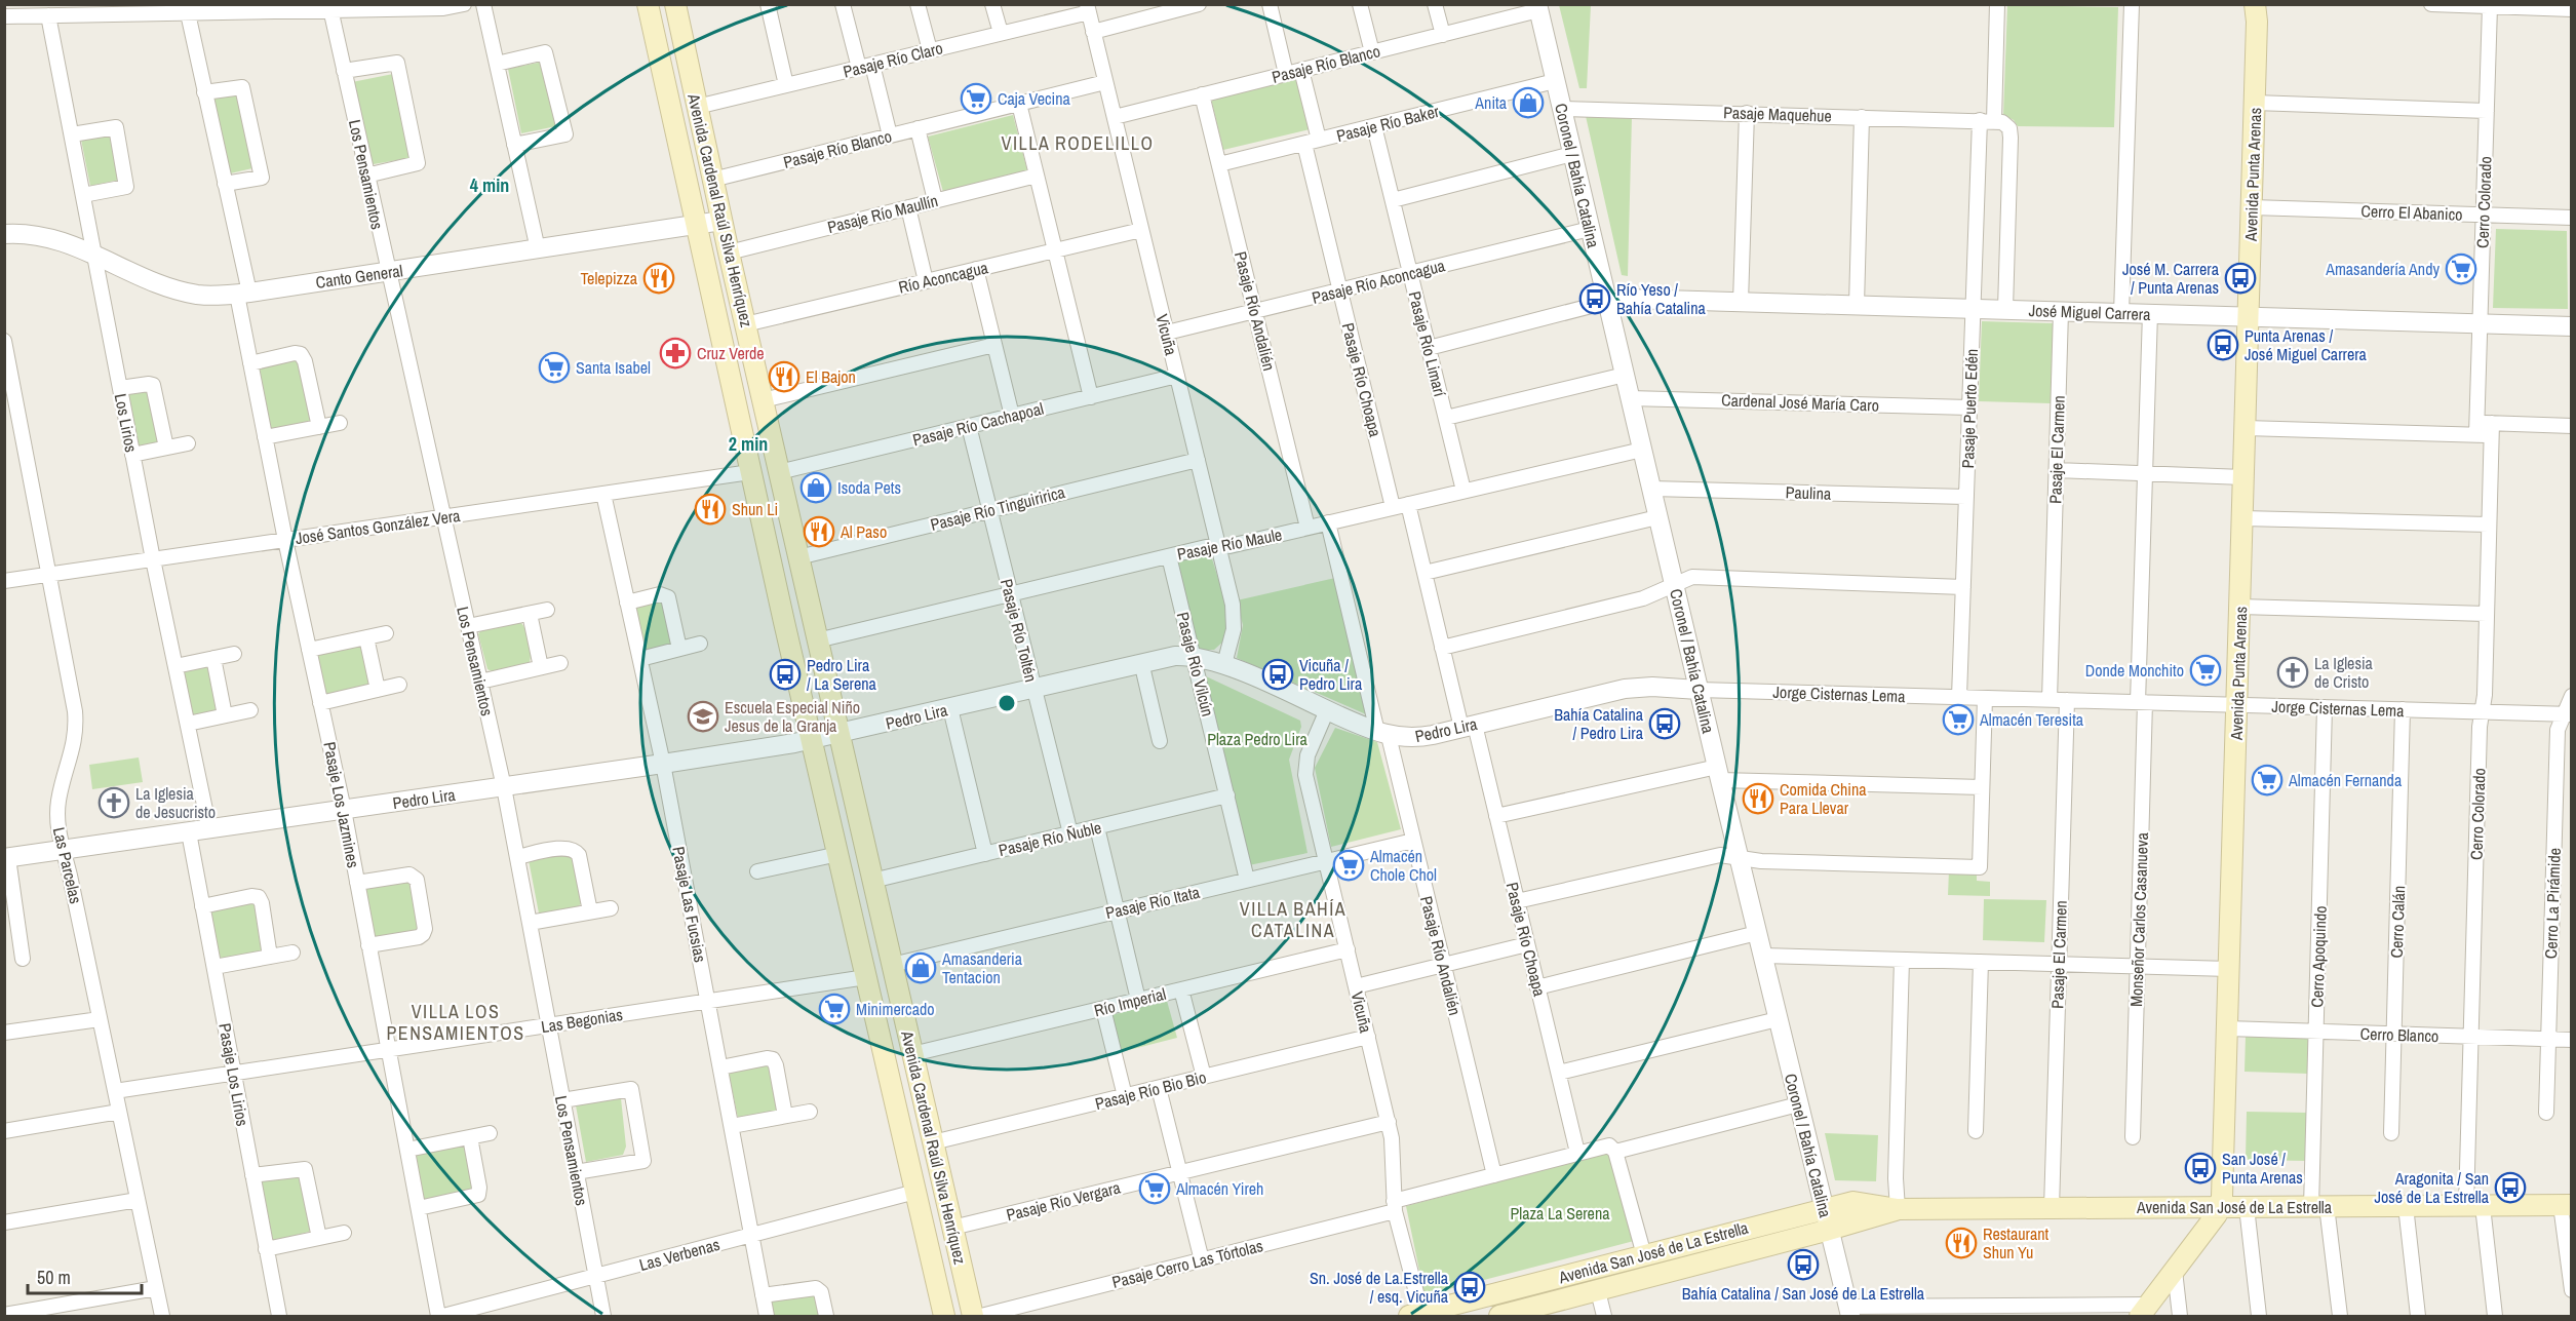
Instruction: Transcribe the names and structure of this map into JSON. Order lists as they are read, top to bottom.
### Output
{
  "streets": {
    "main road": ["Avenida Punta Arenas", "Avenida Cardenal Raúl Silva Henríquez", "Avenida San José de La Estrella"],
    "street": [
      "Pasaje Río Claro",
      "Pasaje Río Blanco",
      "Pasaje Maquehue",
      "Pasaje Río Baker",
      "Los Pensamientos",
      "Coronel / Bahía Catalina",
      "Cerro Colorado",
      "Cerro El Abanico",
      "Pasaje Río Maullín",
      "Canto General",
      "Río Aconcagua",
      "Pasaje Río Aconcagua",
      "Pasaje Río Andalién",
      "José Miguel Carrera",
      "Vicuña",
      "Pasaje Río Limarí",
      "Pasaje Río Choapa",
      "Cardenal José María Caro",
      "Pasaje Puerto Edén",
      "Los Lirios",
      "Pasaje Río Cachapoal",
      "Pasaje El Carmen",
      "Paulina",
      "Pasaje Río Tinguiririca",
      "José Santos González Vera",
      "Pasaje Río Maule",
      "Pasaje Río Toltén",
      "Pasaje Río Vilcún",
      "Jorge Cisternas Lema",
      "Pedro Lira",
      "Pasaje Los Jazmines",
      "Pasaje Río Ñuble",
      "Las Parcelas",
      "Pasaje Río Itata",
      "Cerro La Pirámide",
      "Pasaje Las Fucsias",
      "Monseñor Carlos Casanueva",
      "Cerro Calán",
      "Cerro Apoquindo",
      "Río Imperial",
      "Las Begonias",
      "Cerro Blanco",
      "Pasaje Los Lirios",
      "Pasaje Río Bio Bio",
      "Pasaje Río Vergara",
      "Las Verbenas",
      "Pasaje Cerro Las Tórtolas"
    ]
  },
  "crossings": [
    ["Pasaje Río Claro", "Avenida Cardenal Raúl Silva Henríquez"],
    ["Pasaje Río Claro", "Vicuña"],
    ["Pasaje Río Blanco", "Coronel / Bahía Catalina"],
    ["Pasaje Río Blanco", "Avenida Cardenal Raúl Silva Henríquez"],
    ["Pasaje Río Blanco", "Pasaje Río Andalién"],
    ["Pasaje Río Blanco", "Vicuña"],
    ["Pasaje Maquehue", "Coronel / Bahía Catalina"],
    ["Pasaje Maquehue", "Pasaje Puerto Edén"],
    ["Pasaje Río Baker", "Coronel / Bahía Catalina"],
    ["Pasaje Río Baker", "Pasaje Río Andalién"],
    ["Pasaje Río Baker", "Pasaje Río Limarí"],
    ["Pasaje Río Baker", "Pasaje Río Choapa"],
    ["Los Pensamientos", "Canto General"],
    ["Los Pensamientos", "José Santos González Vera"],
    ["Los Pensamientos", "Pedro Lira"],
    ["Los Pensamientos", "Las Begonias"],
    ["Los Pensamientos", "Las Verbenas"],
    ["Avenida Punta Arenas", "Cerro El Abanico"],
    ["Avenida Punta Arenas", "José Miguel Carrera"],
    ["Avenida Punta Arenas", "Jorge Cisternas Lema"],
    ["Avenida Punta Arenas", "Cerro Blanco"],
    ["Avenida Punta Arenas", "Avenida San José de La Estrella"],
    ["Coronel / Bahía Catalina", "Pasaje Río Aconcagua"],
    ["Coronel / Bahía Catalina", "José Miguel Carrera"],
    ["Coronel / Bahía Catalina", "Cardenal José María Caro"],
    ["Coronel / Bahía Catalina", "Paulina"],
    ["Coronel / Bahía Catalina", "Pasaje Río Maule"],
    ["Coronel / Bahía Catalina", "Jorge Cisternas Lema"],
    ["Coronel / Bahía Catalina", "Pedro Lira"],
    ["Coronel / Bahía Catalina", "Avenida San José de La Estrella"],
    ["Coronel / Bahía Catalina", "Pasaje Cerro Las Tórtolas"],
    ["Cerro Colorado", "Cerro El Abanico"],
    ["Cerro Colorado", "José Miguel Carrera"],
    ["Cerro Colorado", "Jorge Cisternas Lema"],
    ["Cerro Colorado", "Cerro Blanco"],
    ["Cerro Colorado", "Avenida San José de La Estrella"],
    ["Avenida Cardenal Raúl Silva Henríquez", "Pasaje Río Maullín"],
    ["Avenida Cardenal Raúl Silva Henríquez", "Canto General"],
    ["Avenida Cardenal Raúl Silva Henríquez", "Río Aconcagua"],
    ["Avenida Cardenal Raúl Silva Henríquez", "Pasaje Río Cachapoal"],
    ["Avenida Cardenal Raúl Silva Henríquez", "Pasaje Río Tinguiririca"],
    ["Avenida Cardenal Raúl Silva Henríquez", "José Santos González Vera"],
    ["Avenida Cardenal Raúl Silva Henríquez", "Pasaje Río Maule"],
    ["Avenida Cardenal Raúl Silva Henríquez", "Pedro Lira"],
    ["Avenida Cardenal Raúl Silva Henríquez", "Pasaje Río Ñuble"],
    ["Avenida Cardenal Raúl Silva Henríquez", "Pasaje Río Itata"],
    ["Avenida Cardenal Raúl Silva Henríquez", "Río Imperial"],
    ["Avenida Cardenal Raúl Silva Henríquez", "Las Begonias"],
    ["Avenida Cardenal Raúl Silva Henríquez", "Pasaje Río Bio Bio"],
    ["Avenida Cardenal Raúl Silva Henríquez", "Pasaje Río Vergara"],
    ["Avenida Cardenal Raúl Silva Henríquez", "Las Verbenas"],
    ["Canto General", "Los Lirios"],
    ["Canto General", "Pasaje Los Jazmines"],
    ["Río Aconcagua", "Vicuña"],
    ["Pasaje Río Aconcagua", "Pasaje Río Andalién"],
    ["Pasaje Río Aconcagua", "Vicuña"],
    ["Pasaje Río Aconcagua", "Pasaje Río Limarí"],
    ["Pasaje Río Aconcagua", "Pasaje Río Choapa"],
    ["Pasaje Río Andalién", "Pasaje Río Maule"],
    ["Pasaje Río Andalién", "Pedro Lira"],
    ["Pasaje Río Andalién", "Pasaje Río Itata"],
    ["Pasaje Río Andalién", "Pasaje Cerro Las Tórtolas"],
    ["José Miguel Carrera", "Pasaje Puerto Edén"],
    ["José Miguel Carrera", "Pasaje El Carmen"],
    ["José Miguel Carrera", "Monseñor Carlos Casanueva"],
    ["Vicuña", "Pasaje Río Cachapoal"],
    ["Vicuña", "Pasaje Río Tinguiririca"],
    ["Vicuña", "Pasaje Río Maule"],
    ["Vicuña", "Pedro Lira"],
    ["Vicuña", "Pasaje Río Itata"],
    ["Vicuña", "Río Imperial"],
    ["Vicuña", "Pasaje Río Bio Bio"],
    ["Vicuña", "Pasaje Río Vergara"],
    ["Vicuña", "Avenida San José de La Estrella"],
    ["Vicuña", "Pasaje Cerro Las Tórtolas"],
    ["Pasaje Río Limarí", "Pasaje Río Maule"],
    ["Pasaje Río Choapa", "Pasaje Río Maule"],
    ["Pasaje Río Choapa", "Pedro Lira"],
    ["Pasaje Río Choapa", "Pasaje Cerro Las Tórtolas"],
    ["Cardenal José María Caro", "Pasaje Puerto Edén"],
    ["Pasaje Puerto Edén", "Paulina"],
    ["Pasaje Puerto Edén", "Jorge Cisternas Lema"],
    ["Los Lirios", "José Santos González Vera"],
    ["Los Lirios", "Pedro Lira"],
    ["Pasaje Río Cachapoal", "Pasaje Río Toltén"],
    ["Pasaje El Carmen", "Jorge Cisternas Lema"],
    ["Pasaje El Carmen", "Avenida San José de La Estrella"],
    ["Pasaje Río Tinguiririca", "Pasaje Río Toltén"],
    ["José Santos González Vera", "Pasaje Los Jazmines"],
    ["José Santos González Vera", "Las Parcelas"],
    ["José Santos González Vera", "Pasaje Las Fucsias"],
    ["Pasaje Río Maule", "Pasaje Río Toltén"],
    ["Pasaje Río Maule", "Pasaje Río Vilcún"],
    ["Pasaje Río Toltén", "Pedro Lira"],
    ["Pasaje Río Toltén", "Pasaje Río Ñuble"],
    ["Pasaje Río Vilcún", "Pedro Lira"],
    ["Pasaje Río Vilcún", "Pasaje Río Ñuble"],
    ["Pasaje Río Vilcún", "Pasaje Río Itata"],
    ["Jorge Cisternas Lema", "Pedro Lira"],
    ["Jorge Cisternas Lema", "Cerro La Pirámide"],
    ["Jorge Cisternas Lema", "Monseñor Carlos Casanueva"],
    ["Jorge Cisternas Lema", "Cerro Calán"],
    ["Jorge Cisternas Lema", "Cerro Apoquindo"],
    ["Pedro Lira", "Pasaje Los Jazmines"],
    ["Pedro Lira", "Las Parcelas"],
    ["Pedro Lira", "Pasaje Las Fucsias"],
    ["Pedro Lira", "Pasaje Los Lirios"],
    ["Pasaje Los Jazmines", "Las Begonias"],
    ["Las Parcelas", "Las Begonias"],
    ["Cerro La Pirámide", "Cerro Blanco"],
    ["Pasaje Las Fucsias", "Las Begonias"],
    ["Pasaje Las Fucsias", "Las Verbenas"],
    ["Cerro Calán", "Cerro Blanco"],
    ["Cerro Apoquindo", "Cerro Blanco"],
    ["Cerro Apoquindo", "Avenida San José de La Estrella"],
    ["Las Begonias", "Pasaje Los Lirios"]
  ],
  "districts": ["VILLA RODELILLO", "VILLA BAHÍA CATALINA", "VILLA LOS PENSAMIENTOS"],
  "parks": ["Plaza Pedro Lira", "Plaza La Serena"],
  "places": {
    "supermarket": [
      "Caja Vecina",
      "Amasandería Andy",
      "Santa Isabel",
      "Donde Monchito",
      "Almacén Teresita",
      "Almacén Fernanda",
      "Almacén Chole Chol",
      "Minimercado",
      "Almacén Yireh"
    ],
    "shop": ["Anita", "Isoda Pets", "Amasanderia Tentacion"],
    "restaurant": [
      "Telepizza",
      "El Bajon",
      "Shun Li",
      "Al Paso",
      "Comida China Para Llevar",
      "Restaurant Shun Yu"
    ],
    "bus stop": [
      "José M. Carrera / Punta Arenas",
      "Río Yeso / Bahía Catalina",
      "Punta Arenas / José Miguel Carrera",
      "Pedro Lira / La Serena",
      "Vicuña / Pedro Lira",
      "Bahía Catalina / Pedro Lira",
      "San José / Punta Arenas",
      "Aragonita / San José de La Estrella",
      "Bahía Catalina / San José de La Estrella",
      "Sn. José de La.Estrella / esq. Vicuña"
    ],
    "pharmacy": ["Cruz Verde"],
    "church": ["La Iglesia de Cristo", "La Iglesia de Jesucristo"],
    "school or university": ["Escuela Especial Niño Jesus de la Granja"]
  },
  "scale_bar": "50 m",
  "rings": ["4 min", "2 min"]
}
